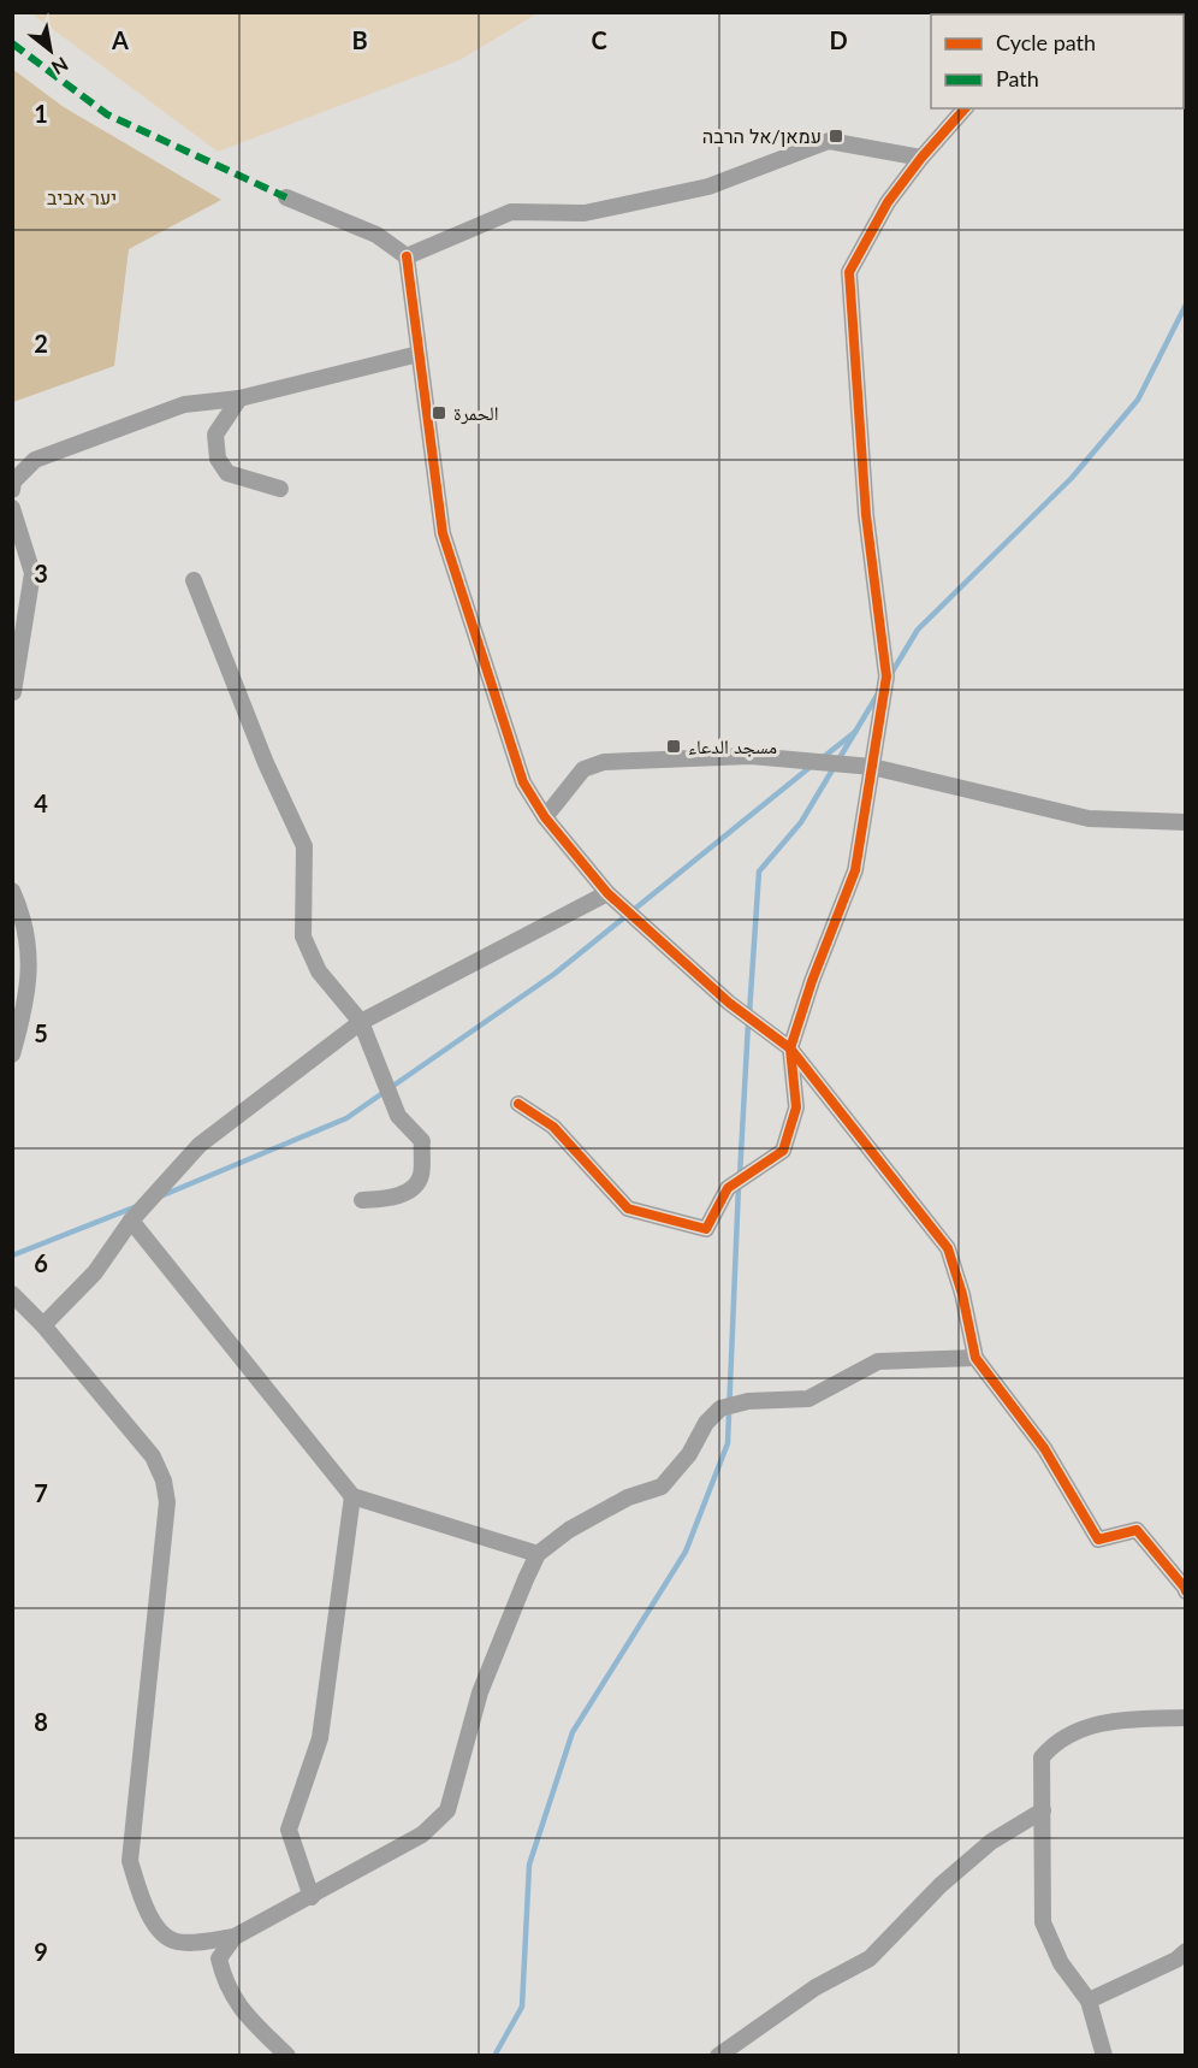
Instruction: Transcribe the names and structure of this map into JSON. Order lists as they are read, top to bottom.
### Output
{
  "parks": ["יער אביב"],
  "places": {
    "transit": ["עמאן/אל הרבה", "الحمرة", "مسجد الدعاء"]
  },
  "legend": ["Cycle path", "Path"],
  "north": "bottom right",
  "grid": {
    "columns": [
      "A",
      "B",
      "C",
      "D"
    ],
    "rows": [
      "1",
      "2",
      "3",
      "4",
      "5",
      "6",
      "7",
      "8",
      "9"
    ]
  }
}
